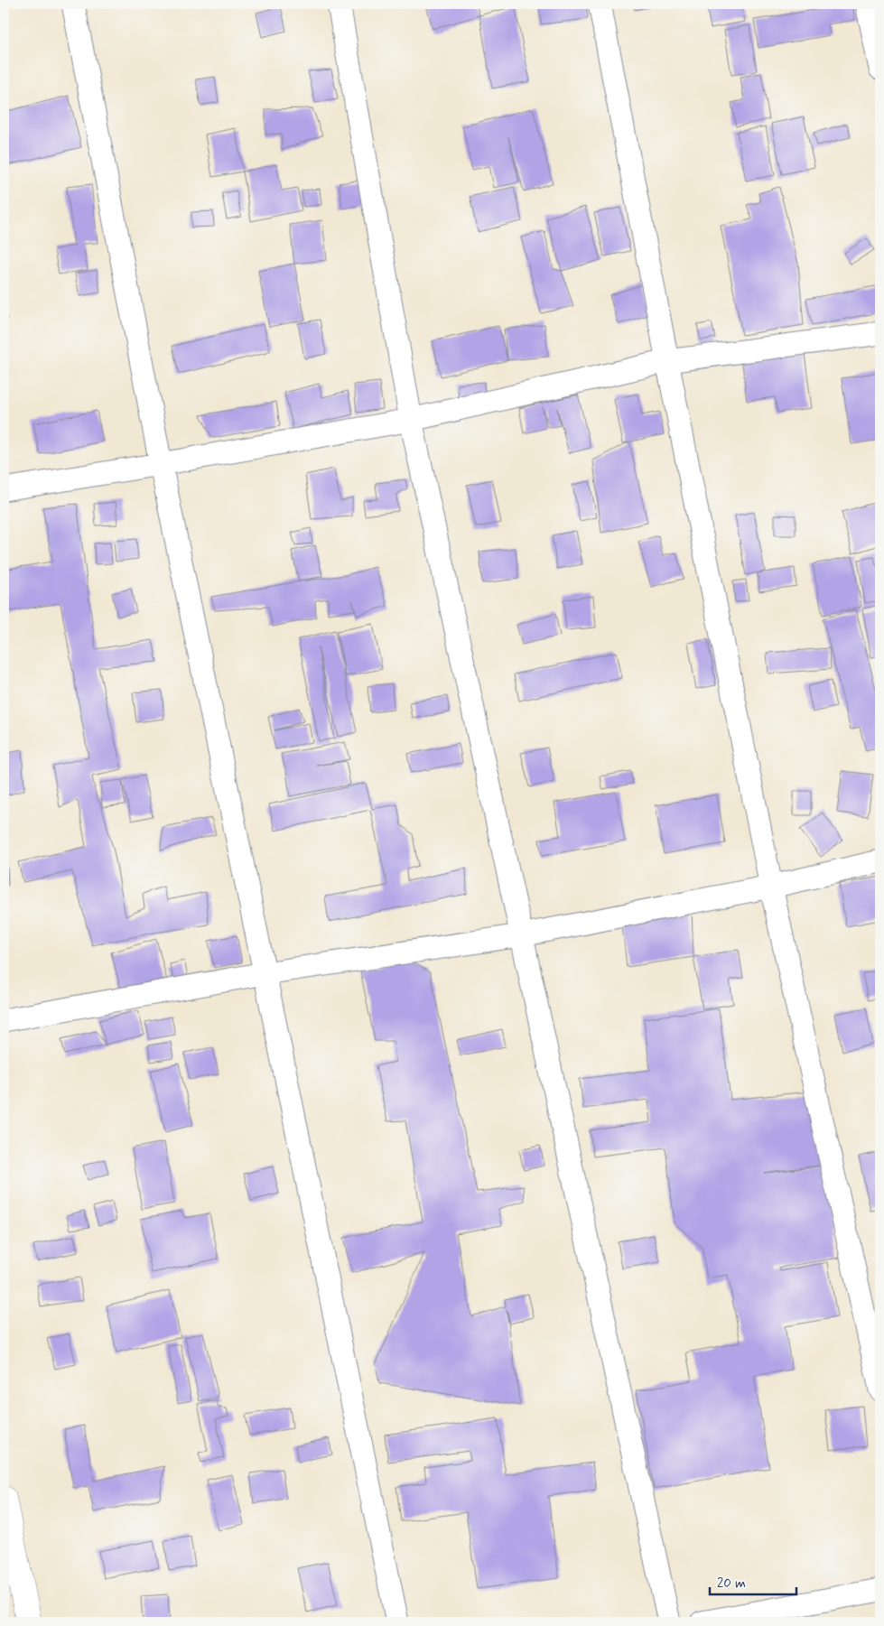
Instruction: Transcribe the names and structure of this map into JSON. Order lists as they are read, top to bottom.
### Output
{
  "scale_bar": "20 m"
}
